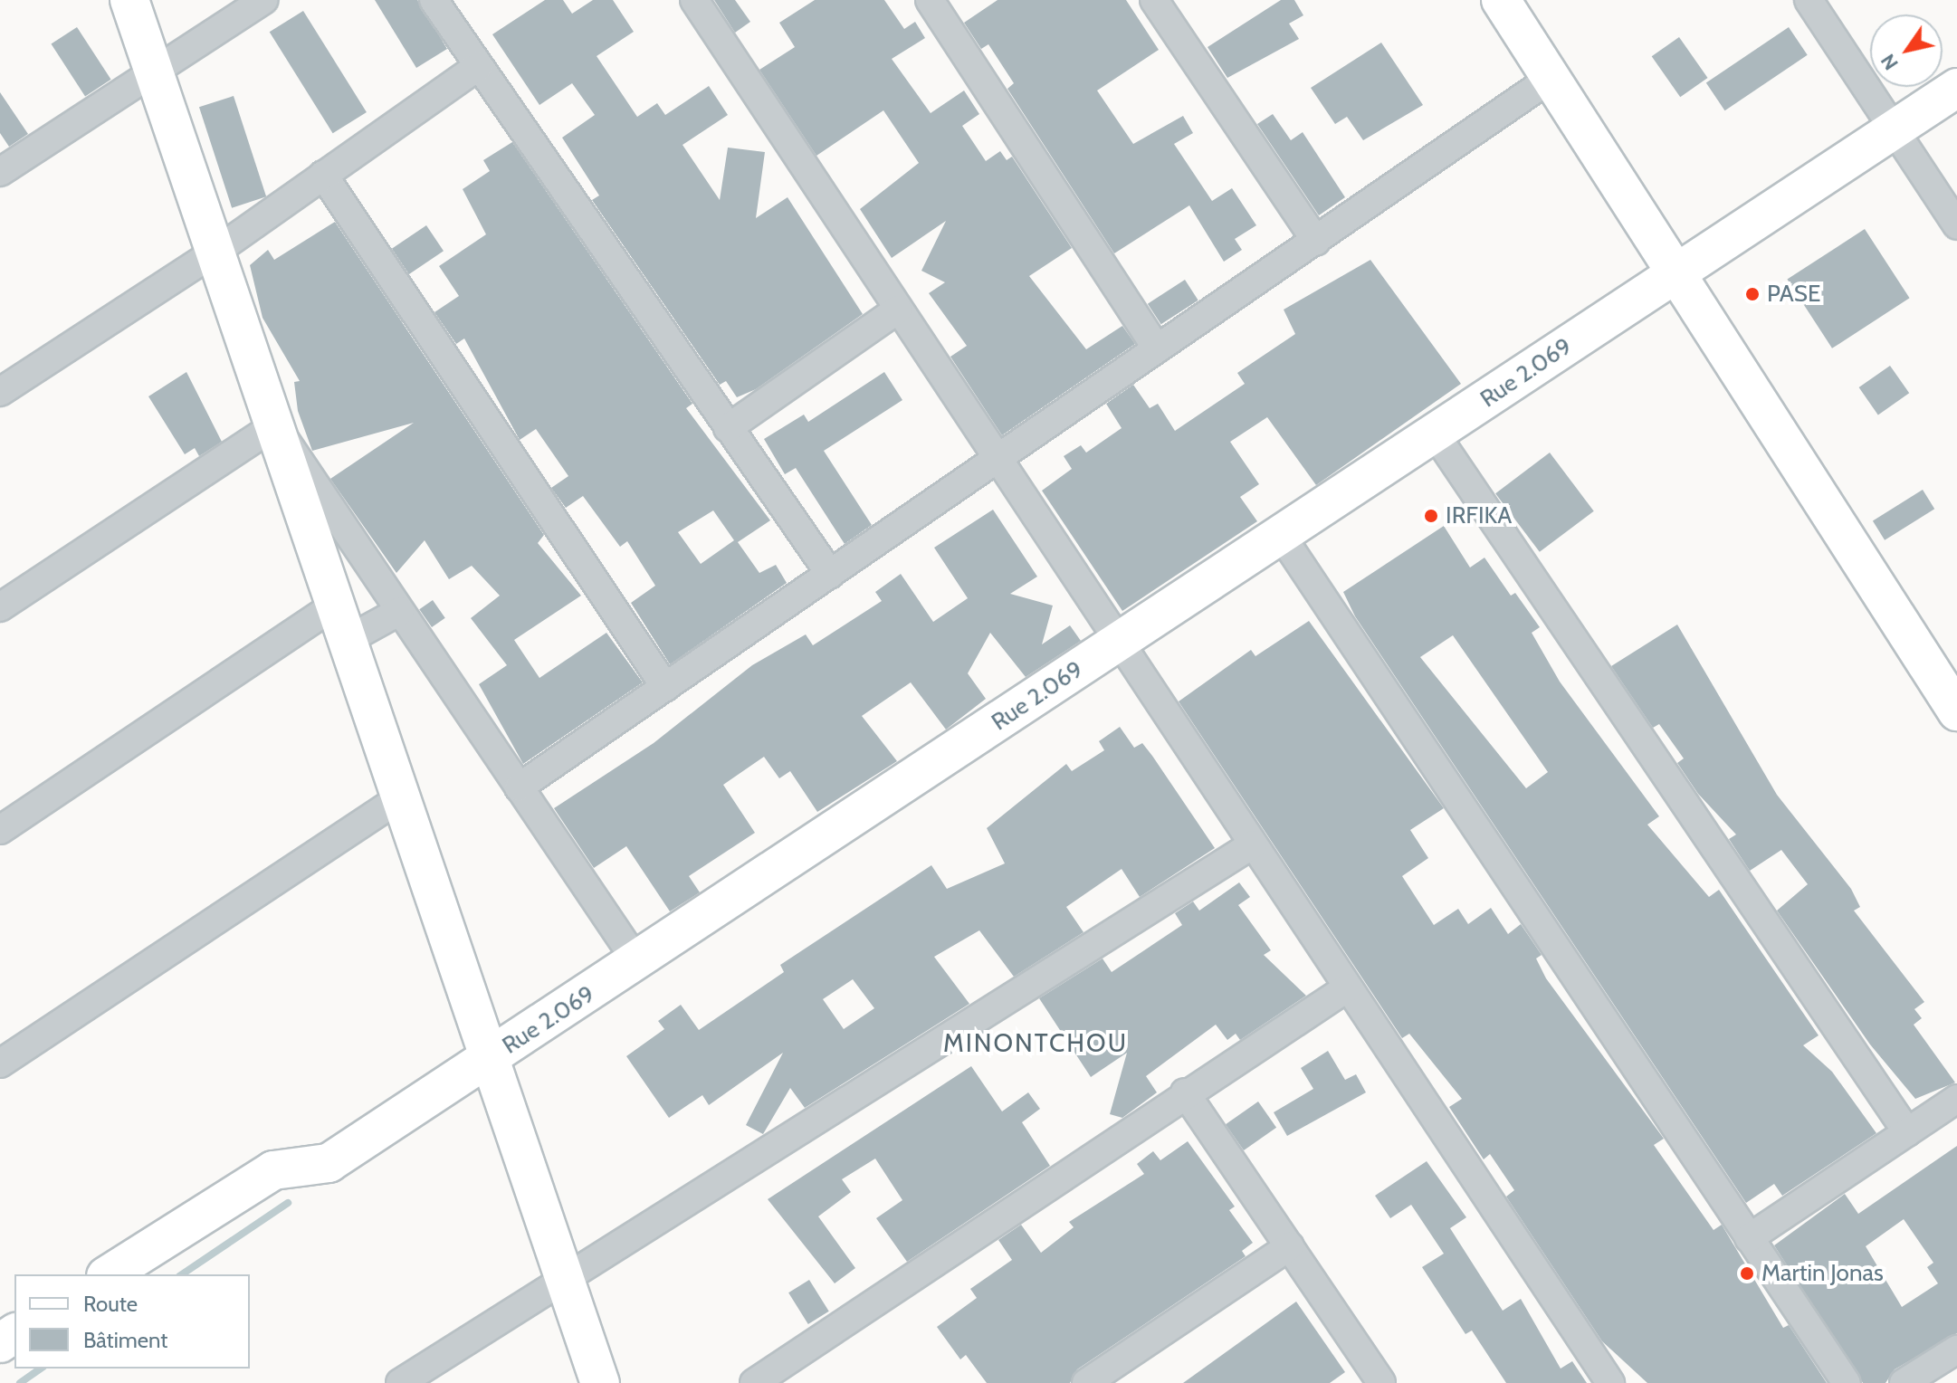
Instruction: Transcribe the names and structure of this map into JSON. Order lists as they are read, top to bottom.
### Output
{
  "streets": {
    "street": ["Rue 2.069"]
  },
  "districts": ["MINONTCHOU"],
  "places": ["PASE", "IRFIKA", "Martin Jonas"],
  "legend": ["Route", "Bâtiment"],
  "north": "bottom left"
}
